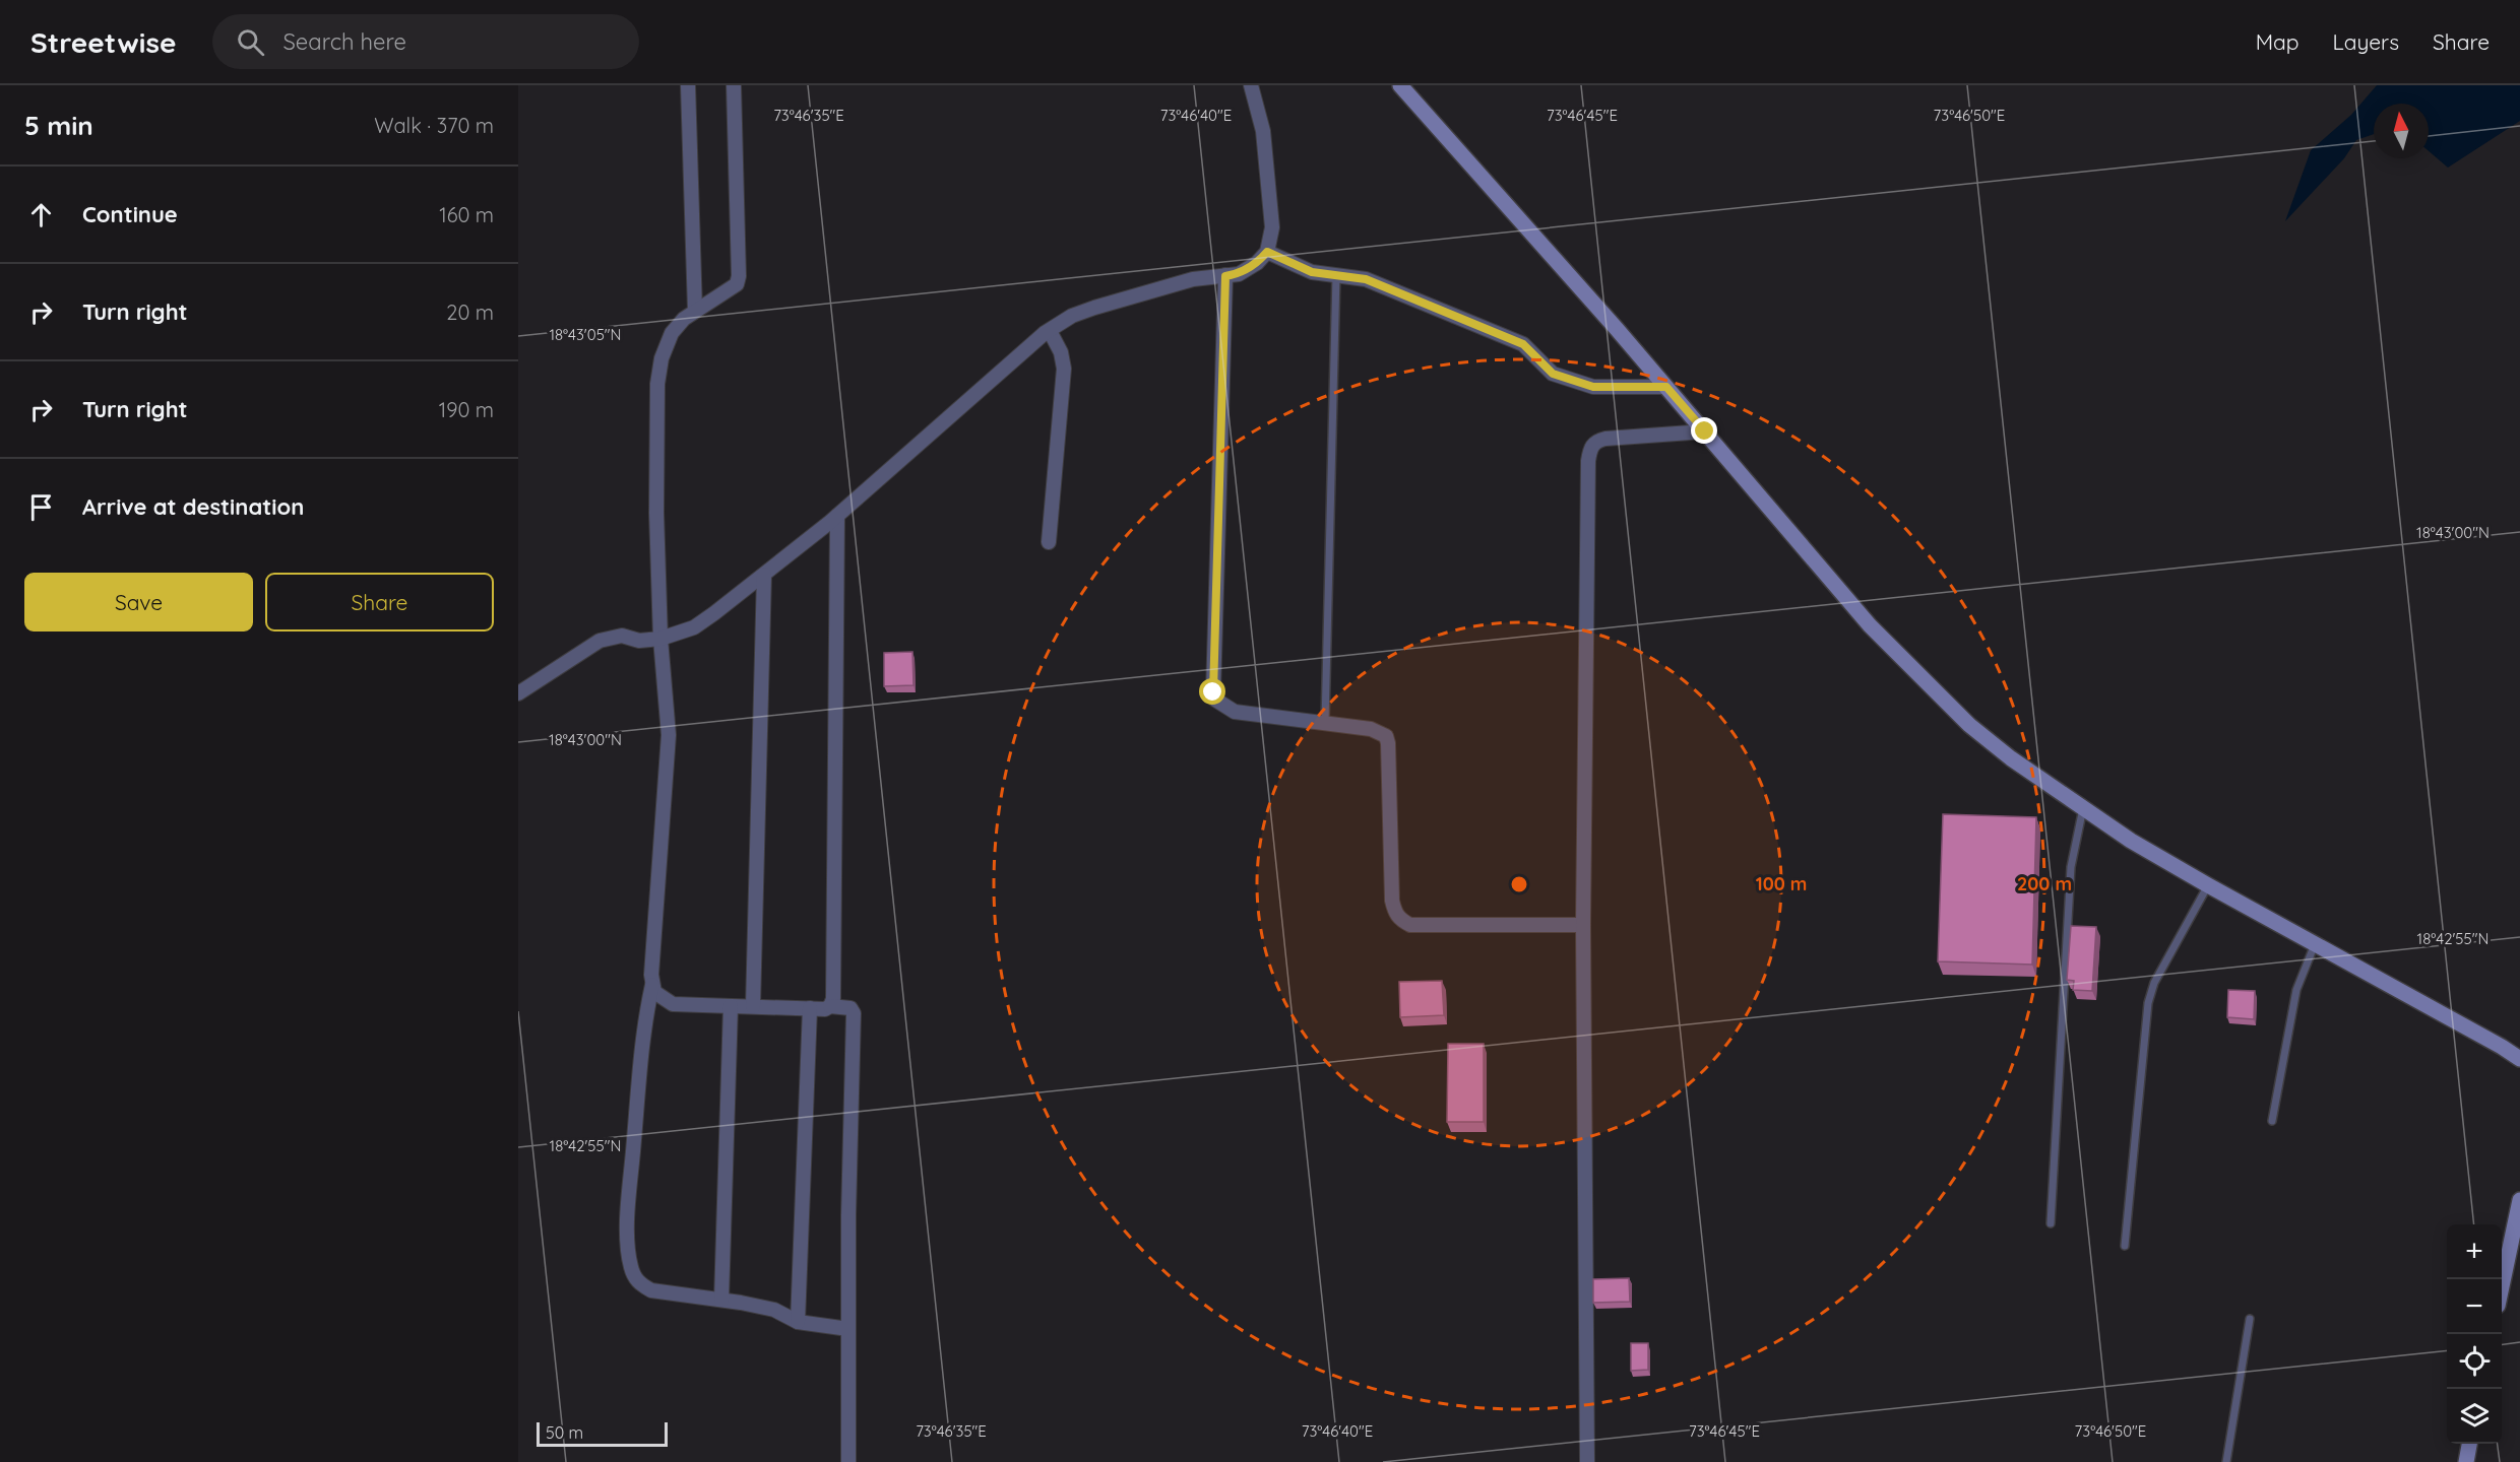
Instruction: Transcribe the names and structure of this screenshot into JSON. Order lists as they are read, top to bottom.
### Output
{
  "scale_bar": "50 m",
  "north": "top",
  "page": {
    "header": "Streetwise",
    "search": "Search here",
    "nav": ["Map", "Layers", "Share"],
    "heading": ["5 min", "Walk · 370 m"],
    "list": [
      ["Continue", "160 m"],
      ["Turn right", "20 m"],
      ["Turn right", "190 m"],
      "Arrive at destination"
    ],
    "buttons": ["Save", "Share"],
    "map_buttons": ["+", "−"],
    "scale": "50 m"
  },
  "coordinates": [
    "73°46'35\"E",
    "73°46'40\"E",
    "73°46'45\"E",
    "73°46'50\"E",
    "18°43'05\"N",
    "18°43'00\"N",
    "18°42'55\"N"
  ],
  "rings": ["100 m", "200 m"]
}
